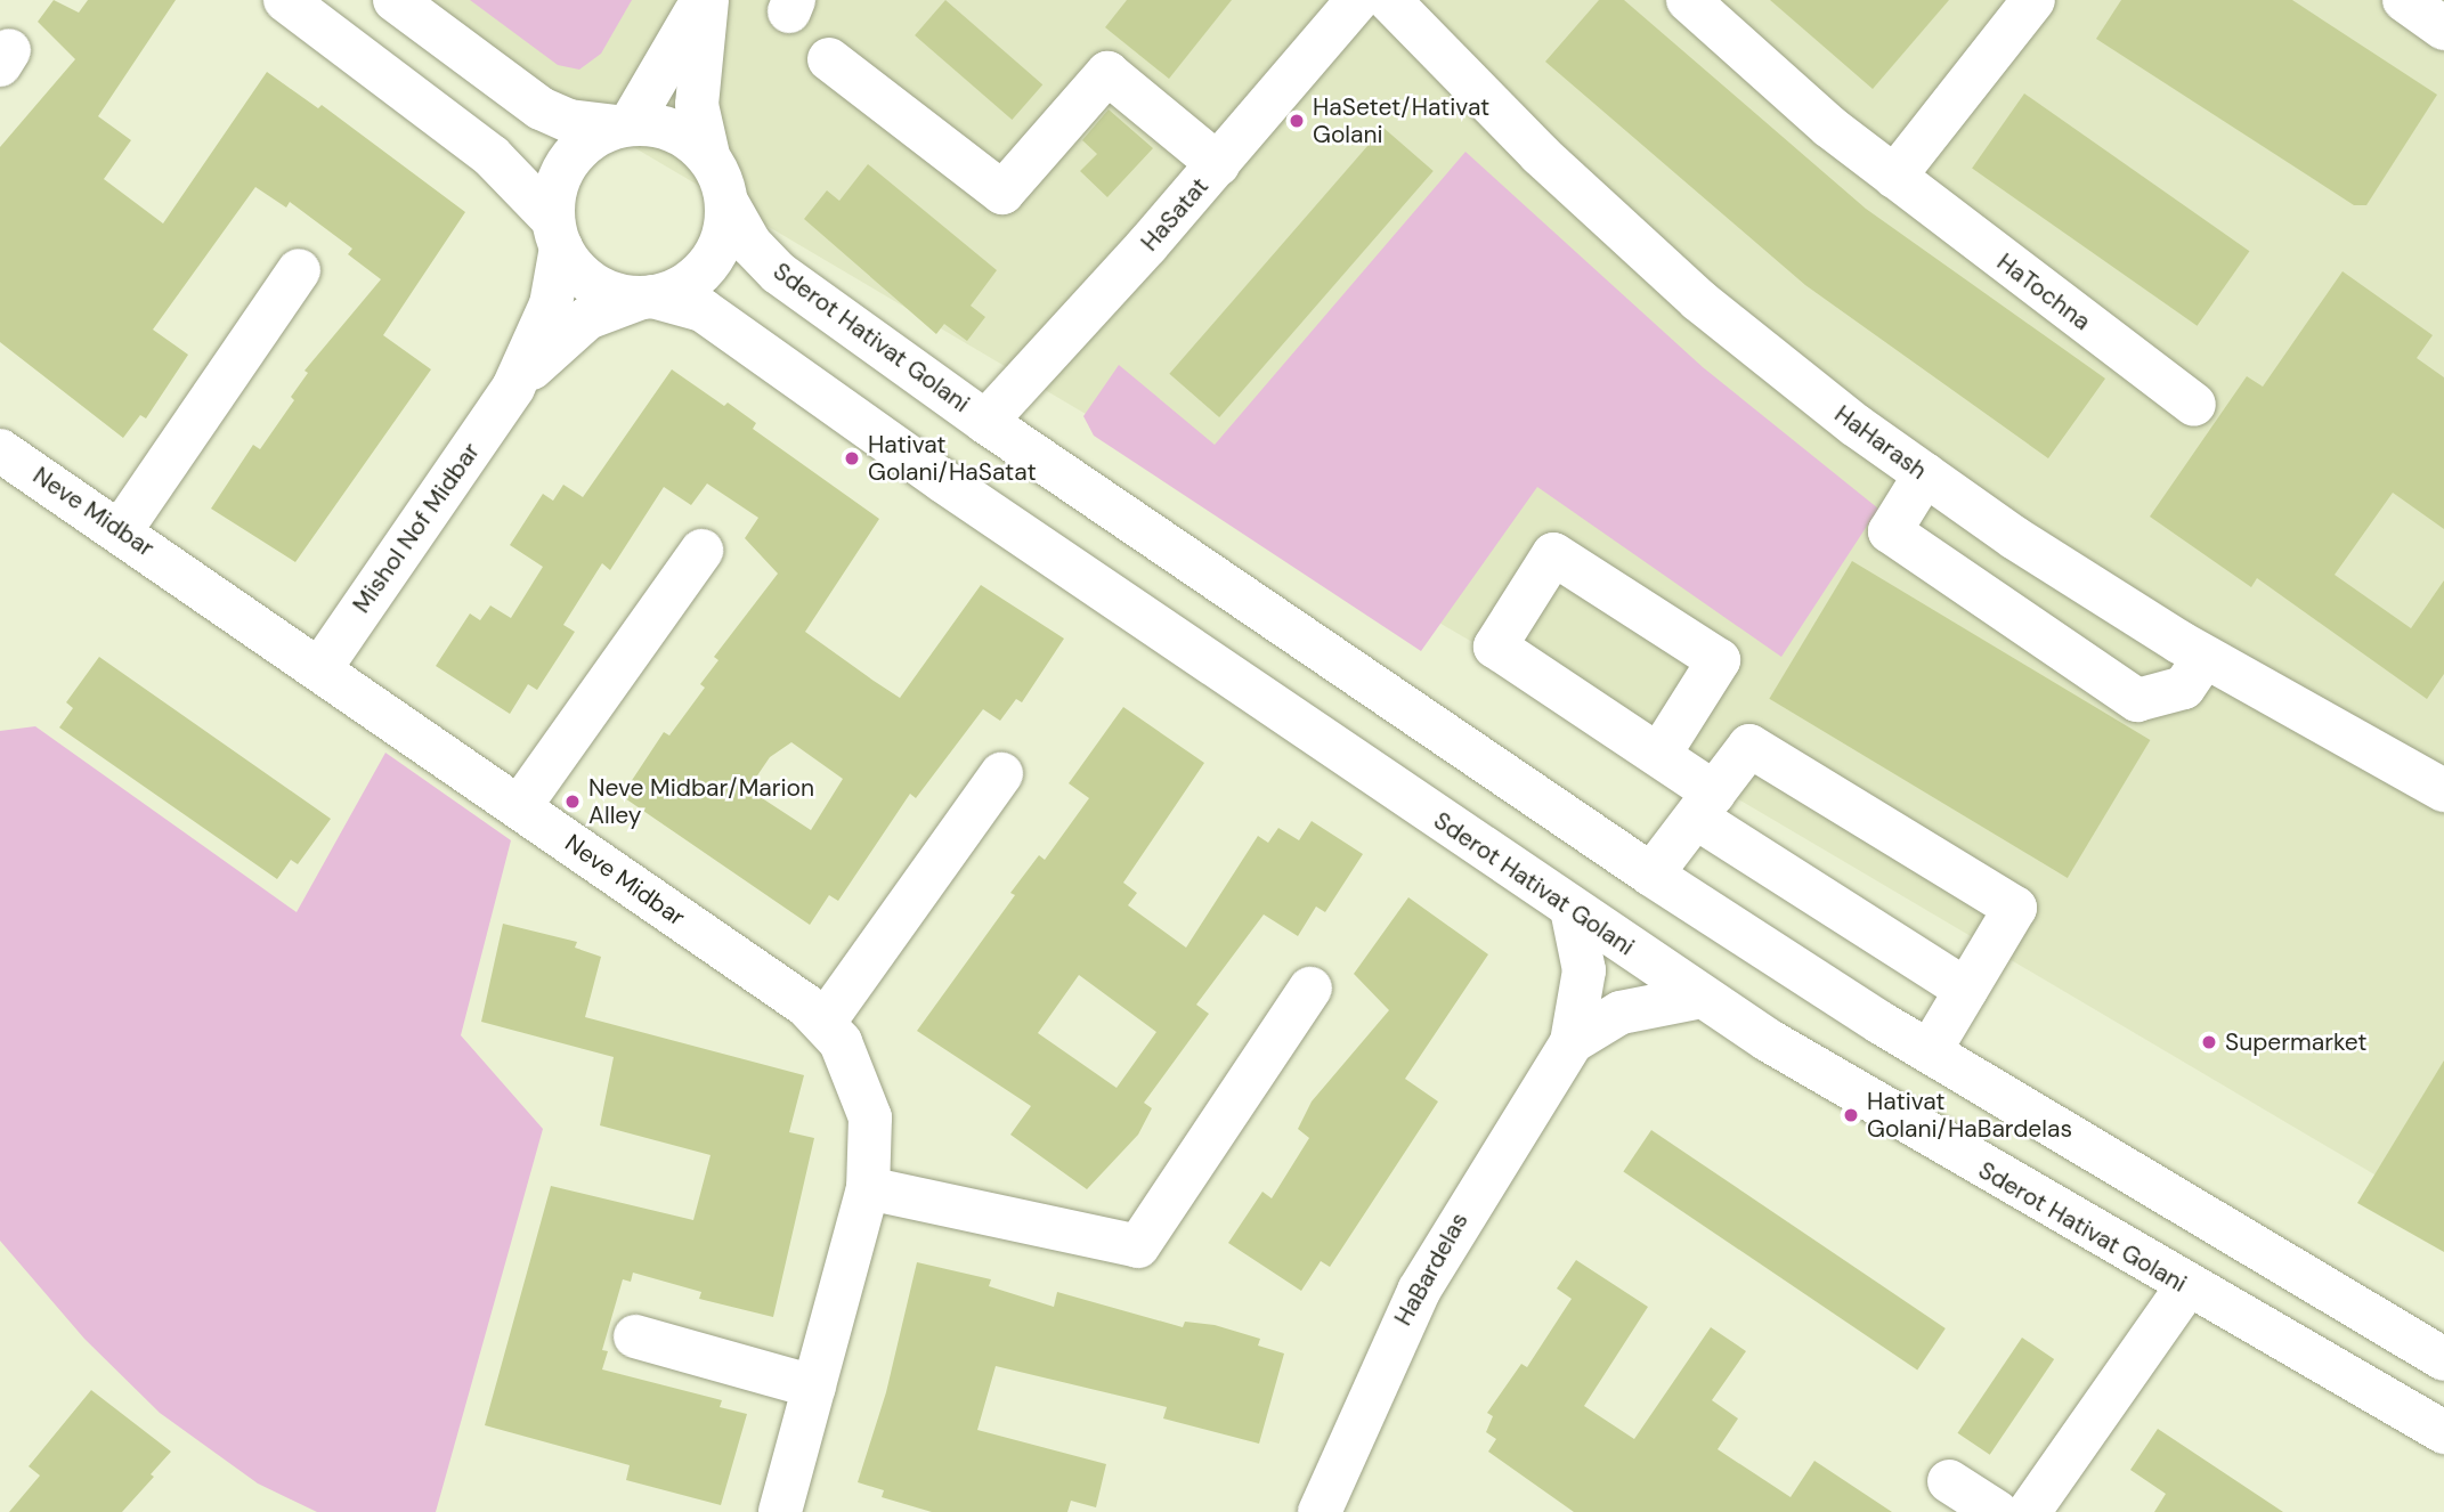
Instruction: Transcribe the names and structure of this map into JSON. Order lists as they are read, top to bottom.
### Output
{
  "streets": {
    "street": [
      "HaSatat",
      "HaTochna",
      "Sderot Hativat Golani",
      "HaHarash",
      "Neve Midbar",
      "Mishol Nof Midbar",
      "HaBardelas"
    ]
  },
  "crossings": [
    ["HaSatat", "Sderot Hativat Golani"],
    ["Sderot Hativat Golani", "Mishol Nof Midbar"],
    ["Sderot Hativat Golani", "HaBardelas"],
    ["Neve Midbar", "Mishol Nof Midbar"]
  ],
  "places": [
    "HaSetet/Hativat Golani",
    "Hativat Golani/HaSatat",
    "Neve Midbar/Marion Alley",
    "Supermarket",
    "Hativat Golani/HaBardelas"
  ]
}
